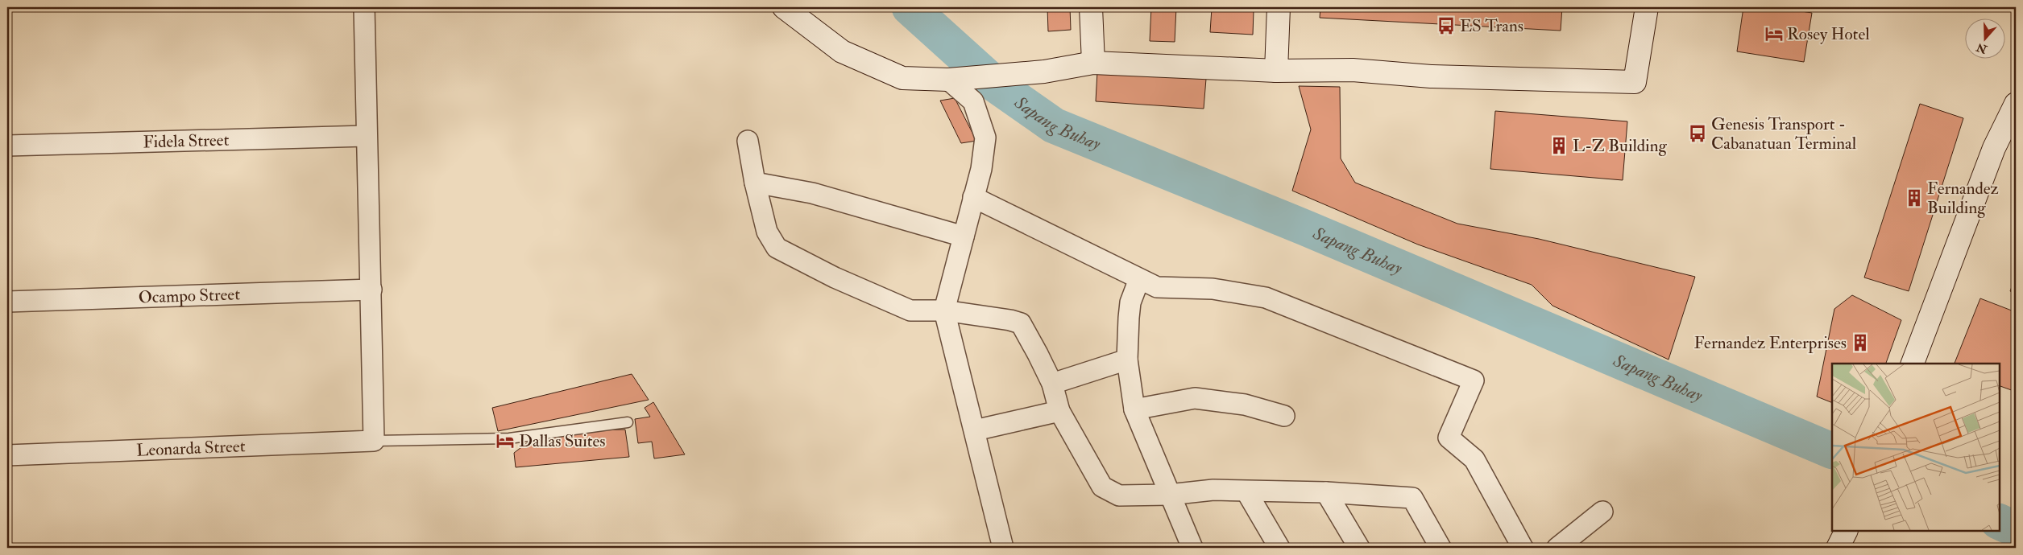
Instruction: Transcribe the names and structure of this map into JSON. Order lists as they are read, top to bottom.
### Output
{
  "streets": {
    "street": ["Fidela Street", "Ocampo Street", "Leonarda Street"]
  },
  "water": ["Sapang Buhay"],
  "places": {
    "bus stop": ["ES Trans", "Genesis Transport - Cabanatuan Terminal"],
    "hotel": ["Rosey Hotel", "Dallas Suites"],
    "building": ["L-Z Building", "Fernandez Building", "Fernandez Enterprises"]
  },
  "north": "bottom"
}
